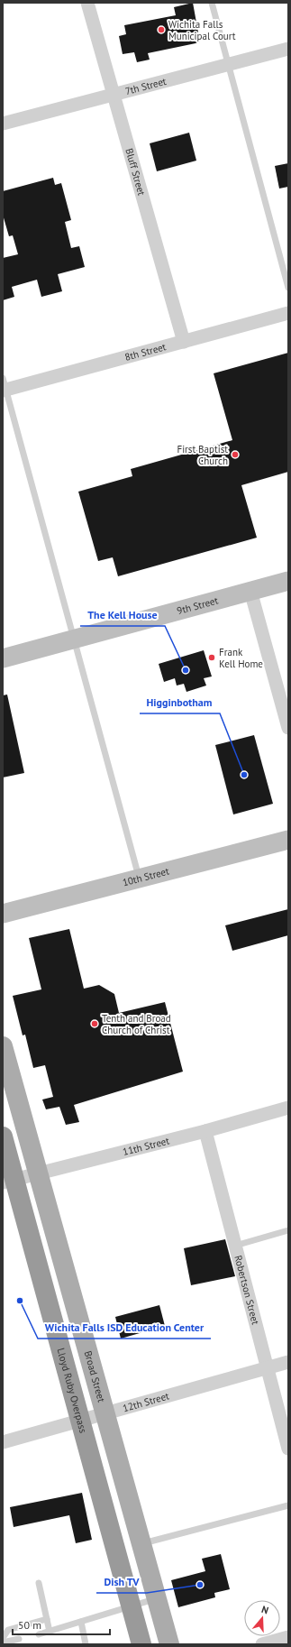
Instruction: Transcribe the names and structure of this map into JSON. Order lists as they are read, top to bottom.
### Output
{
  "streets": {
    "highway": ["Lloyd Ruby Overpass"],
    "main road": ["Broad Street"],
    "street": [
      "7th Street",
      "Bluff Street",
      "8th Street",
      "9th Street",
      "10th Street",
      "11th Street",
      "Robertson Street",
      "12th Street"
    ]
  },
  "crossings": [
    ["7th Street", "Bluff Street"],
    ["Bluff Street", "8th Street"],
    ["11th Street", "Robertson Street"],
    ["11th Street", "Broad Street"],
    ["Robertson Street", "12th Street"],
    ["Broad Street", "12th Street"]
  ],
  "places": [
    "Wichita Falls Municipal Court",
    "First Baptist Church",
    "Frank Kell Home",
    "The Kell House",
    "Higginbotham",
    "Tenth and Broad Church of Christ",
    "Wichita Falls ISD Education Center",
    "Dish TV"
  ],
  "scale_bar": "50 m",
  "north": "top"
}
